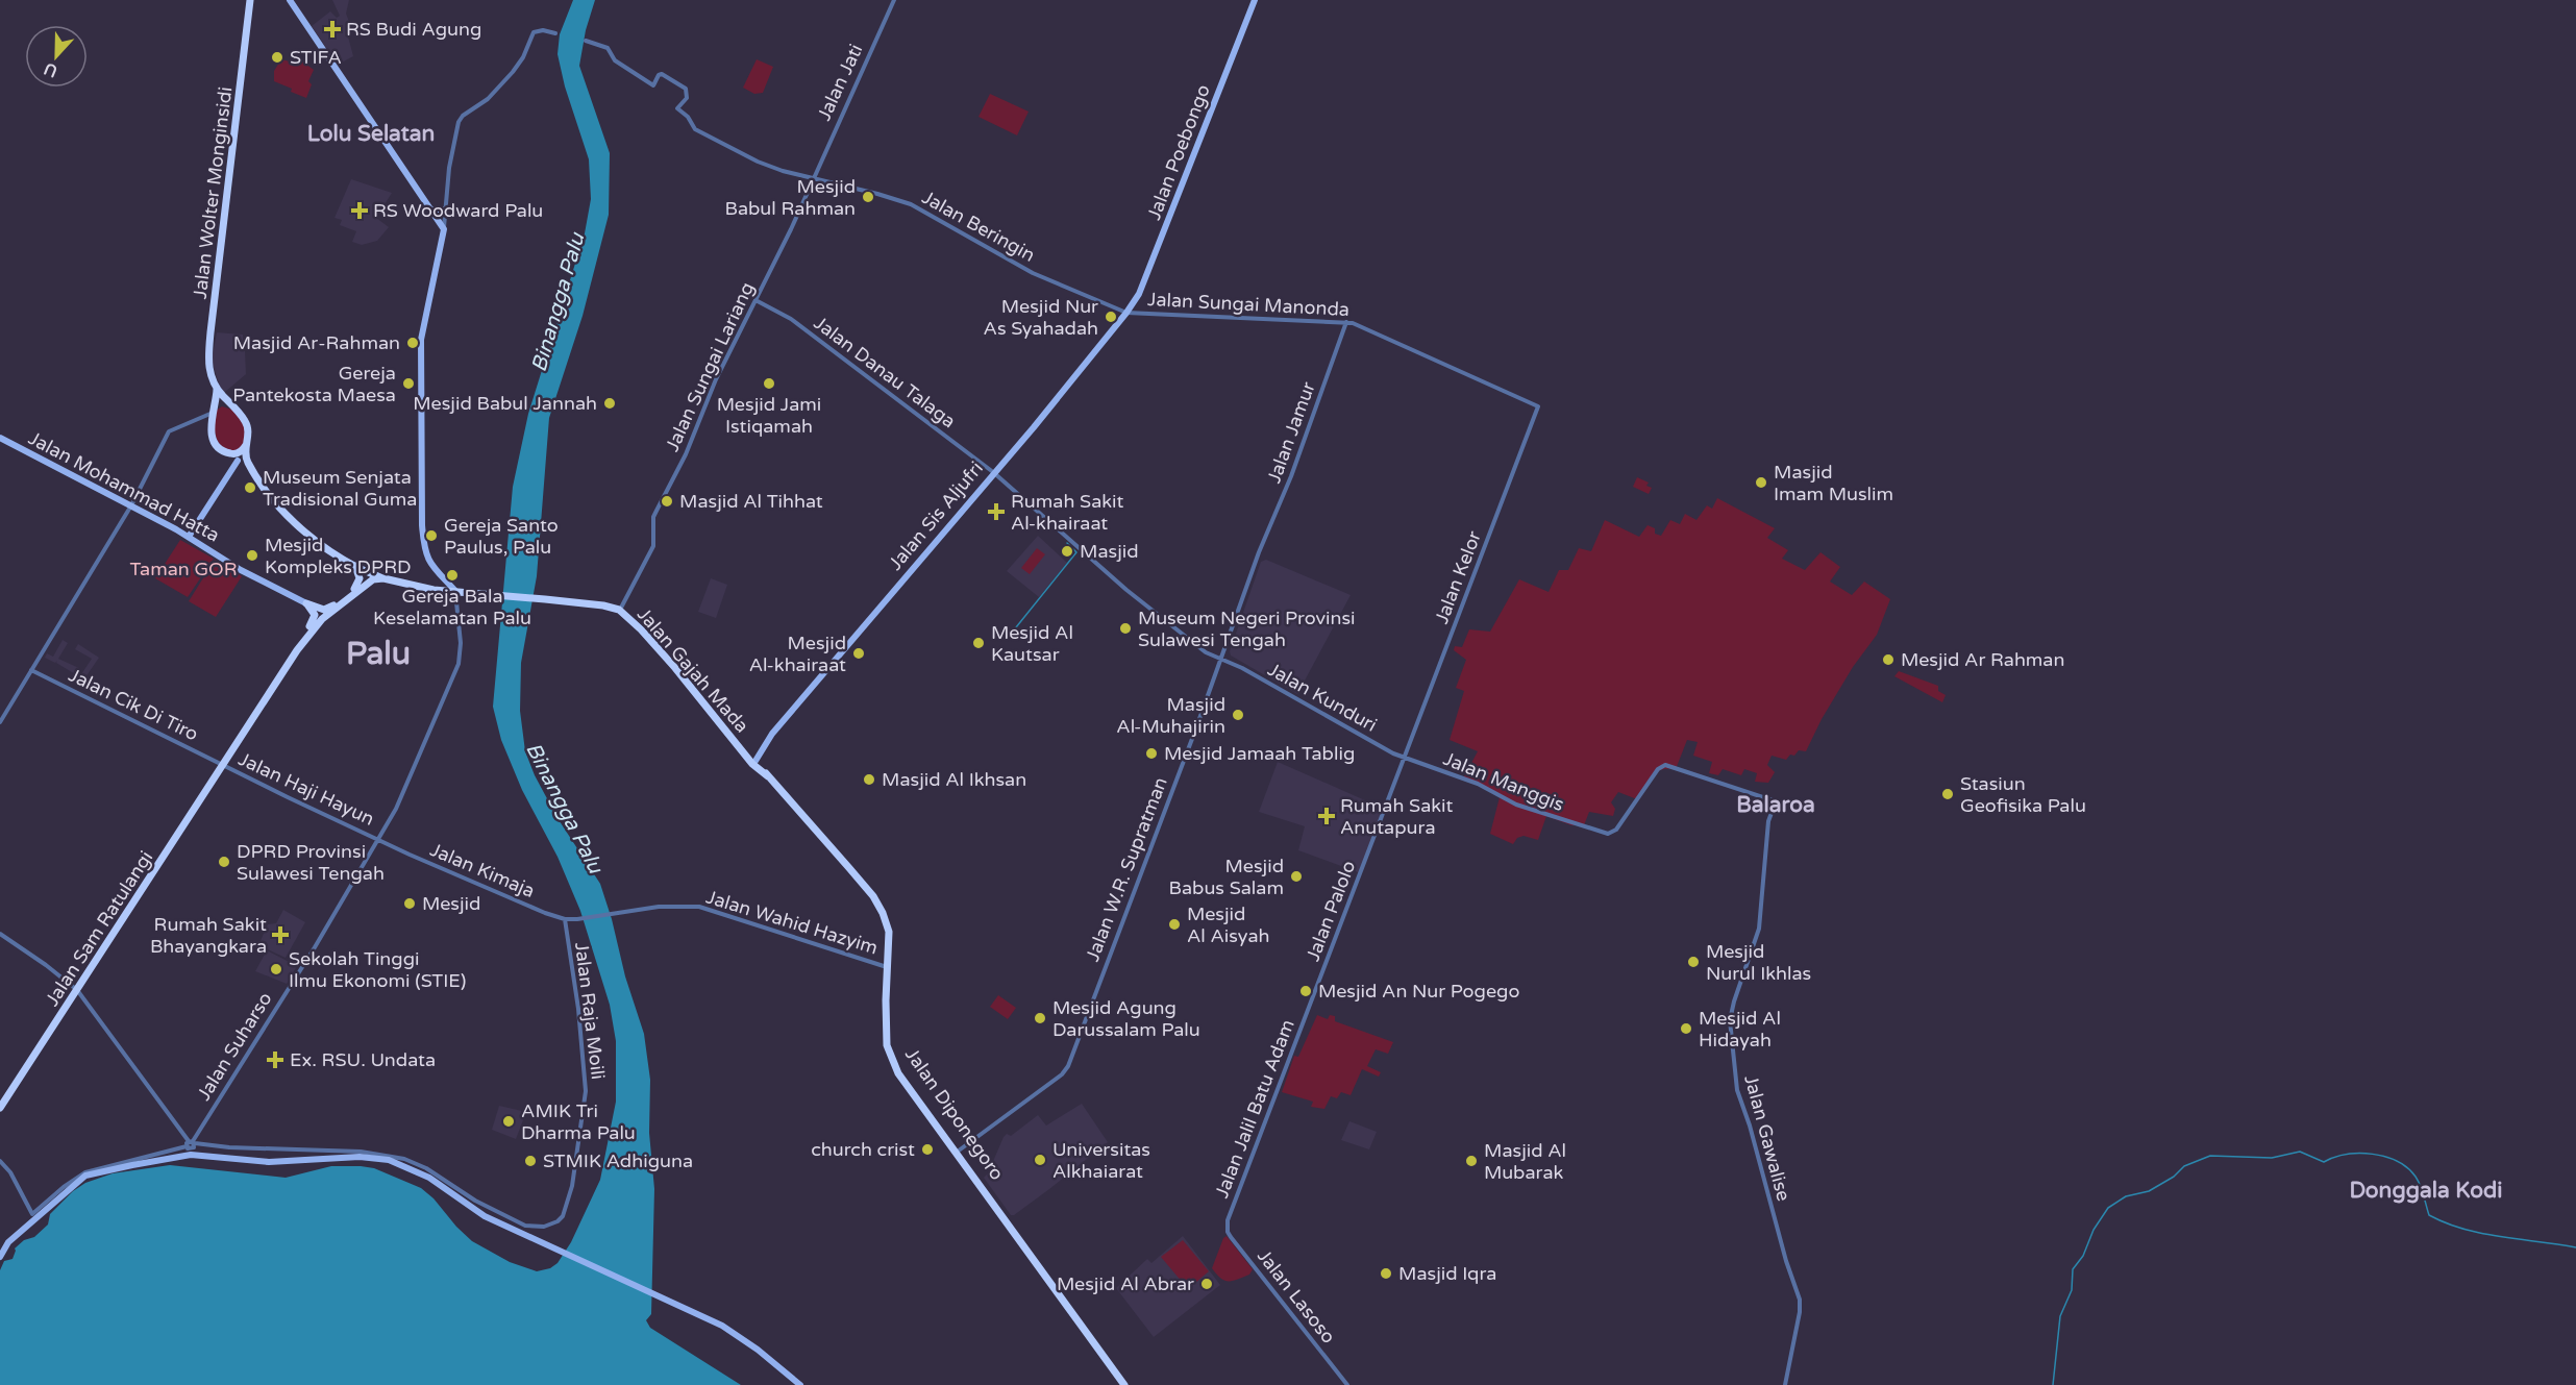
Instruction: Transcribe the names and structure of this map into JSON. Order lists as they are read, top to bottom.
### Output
{
  "streets": {
    "highway": [
      "Jalan Wolter Monginsidi",
      "Jalan Gajah Mada",
      "Jalan Sam Ratulangi",
      "Jalan Diponegoro"
    ],
    "main road": ["Jalan Poebongo", "Jalan Mohammad Hatta", "Jalan Sis Aljufri"],
    "street": [
      "Jalan Jati",
      "Jalan Beringin",
      "Jalan Sungai Manonda",
      "Jalan Sungai Lariang",
      "Jalan Danau Talaga",
      "Jalan Jamur",
      "Jalan Kelor",
      "Jalan Kunduri",
      "Jalan Cik Di Tiro",
      "Jalan Manggis",
      "Jalan Haji Hayun",
      "Jalan W.R. Supratman",
      "Jalan Kimaja",
      "Jalan Palolo",
      "Jalan Wahid Hazyim",
      "Jalan Raja Moili",
      "Jalan Suharso",
      "Jalan Jalil Batu Adam",
      "Jalan Gawalise",
      "Jalan Lasoso"
    ]
  },
  "crossings": [
    ["Jalan Jati", "Jalan Beringin"],
    ["Jalan Jati", "Jalan Sungai Lariang"],
    ["Jalan Poebongo", "Jalan Beringin"],
    ["Jalan Poebongo", "Jalan Sungai Manonda"],
    ["Jalan Poebongo", "Jalan Sis Aljufri"],
    ["Jalan Wolter Monginsidi", "Jalan Gajah Mada"],
    ["Jalan Beringin", "Jalan Sungai Manonda"],
    ["Jalan Beringin", "Jalan Sungai Lariang"],
    ["Jalan Beringin", "Jalan Sis Aljufri"],
    ["Jalan Sungai Manonda", "Jalan Jamur"],
    ["Jalan Sungai Manonda", "Jalan Sis Aljufri"],
    ["Jalan Sungai Manonda", "Jalan Kelor"],
    ["Jalan Sungai Lariang", "Jalan Danau Talaga"],
    ["Jalan Sungai Lariang", "Jalan Gajah Mada"],
    ["Jalan Danau Talaga", "Jalan Sis Aljufri"],
    ["Jalan Danau Talaga", "Jalan Kunduri"],
    ["Jalan Jamur", "Jalan W.R. Supratman"],
    ["Jalan Sis Aljufri", "Jalan Gajah Mada"],
    ["Jalan Kelor", "Jalan Kunduri"],
    ["Jalan Kelor", "Jalan Manggis"],
    ["Jalan Kelor", "Jalan Palolo"],
    ["Jalan Gajah Mada", "Jalan Suharso"],
    ["Jalan Kunduri", "Jalan Manggis"],
    ["Jalan Kunduri", "Jalan W.R. Supratman"],
    ["Jalan Kunduri", "Jalan Palolo"],
    ["Jalan Cik Di Tiro", "Jalan Haji Hayun"],
    ["Jalan Cik Di Tiro", "Jalan Sam Ratulangi"],
    ["Jalan Manggis", "Jalan Palolo"],
    ["Jalan Manggis", "Jalan Gawalise"],
    ["Jalan Haji Hayun", "Jalan Kimaja"],
    ["Jalan Haji Hayun", "Jalan Sam Ratulangi"],
    ["Jalan Haji Hayun", "Jalan Suharso"],
    ["Jalan W.R. Supratman", "Jalan Diponegoro"],
    ["Jalan Kimaja", "Jalan Wahid Hazyim"],
    ["Jalan Kimaja", "Jalan Raja Moili"],
    ["Jalan Kimaja", "Jalan Suharso"],
    ["Jalan Palolo", "Jalan Jalil Batu Adam"],
    ["Jalan Wahid Hazyim", "Jalan Diponegoro"],
    ["Jalan Raja Moili", "Jalan Suharso"],
    ["Jalan Jalil Batu Adam", "Jalan Lasoso"]
  ],
  "districts": [
    "Lolu Selatan",
    "Palu",
    "Balaroa",
    "Donggala Kodi"
  ],
  "water": ["Binangga Palu"],
  "parks": ["Taman GOR"],
  "places": {
    "health": [
      "RS Budi Agung",
      "RS Woodward Palu",
      "Rumah Sakit Al-khairaat",
      "Rumah Sakit Anutapura",
      "Rumah Sakit Bhayangkara",
      "Ex. RSU. Undata"
    ],
    "other": [
      "STIFA",
      "Mesjid Babul Rahman",
      "Mesjid Nur As Syahadah",
      "Masjid Ar-Rahman",
      "Gereja Pantekosta Maesa",
      "Mesjid Jami Istiqamah",
      "Mesjid Babul Jannah",
      "Masjid Imam Muslim",
      "Museum Senjata Tradisional Guma",
      "Masjid Al Tihhat",
      "Gereja Santo Paulus, Palu",
      "Masjid",
      "Mesjid Kompleks DPRD",
      "Gereja Bala Keselamatan Palu",
      "Museum Negeri Provinsi Sulawesi Tengah",
      "Mesjid Al Kautsar",
      "Mesjid Al-khairaat",
      "Mesjid Ar Rahman",
      "Masjid Al-Muhajirin",
      "Mesjid Jamaah Tablig",
      "Masjid Al Ikhsan",
      "Stasiun Geofisika Palu",
      "DPRD Provinsi Sulawesi Tengah",
      "Mesjid Babus Salam",
      "Mesjid",
      "Mesjid Al Aisyah",
      "Mesjid Nurul Ikhlas",
      "Sekolah Tinggi Ilmu Ekonomi (STIE)",
      "Mesjid An Nur Pogego",
      "Mesjid Agung Darussalam Palu",
      "Mesjid Al Hidayah",
      "AMIK Tri Dharma Palu",
      "church crist",
      "Universitas Alkhaiarat",
      "STMIK Adhiguna",
      "Masjid Al Mubarak",
      "Masjid Iqra",
      "Mesjid Al Abrar"
    ]
  },
  "north": "bottom"
}
